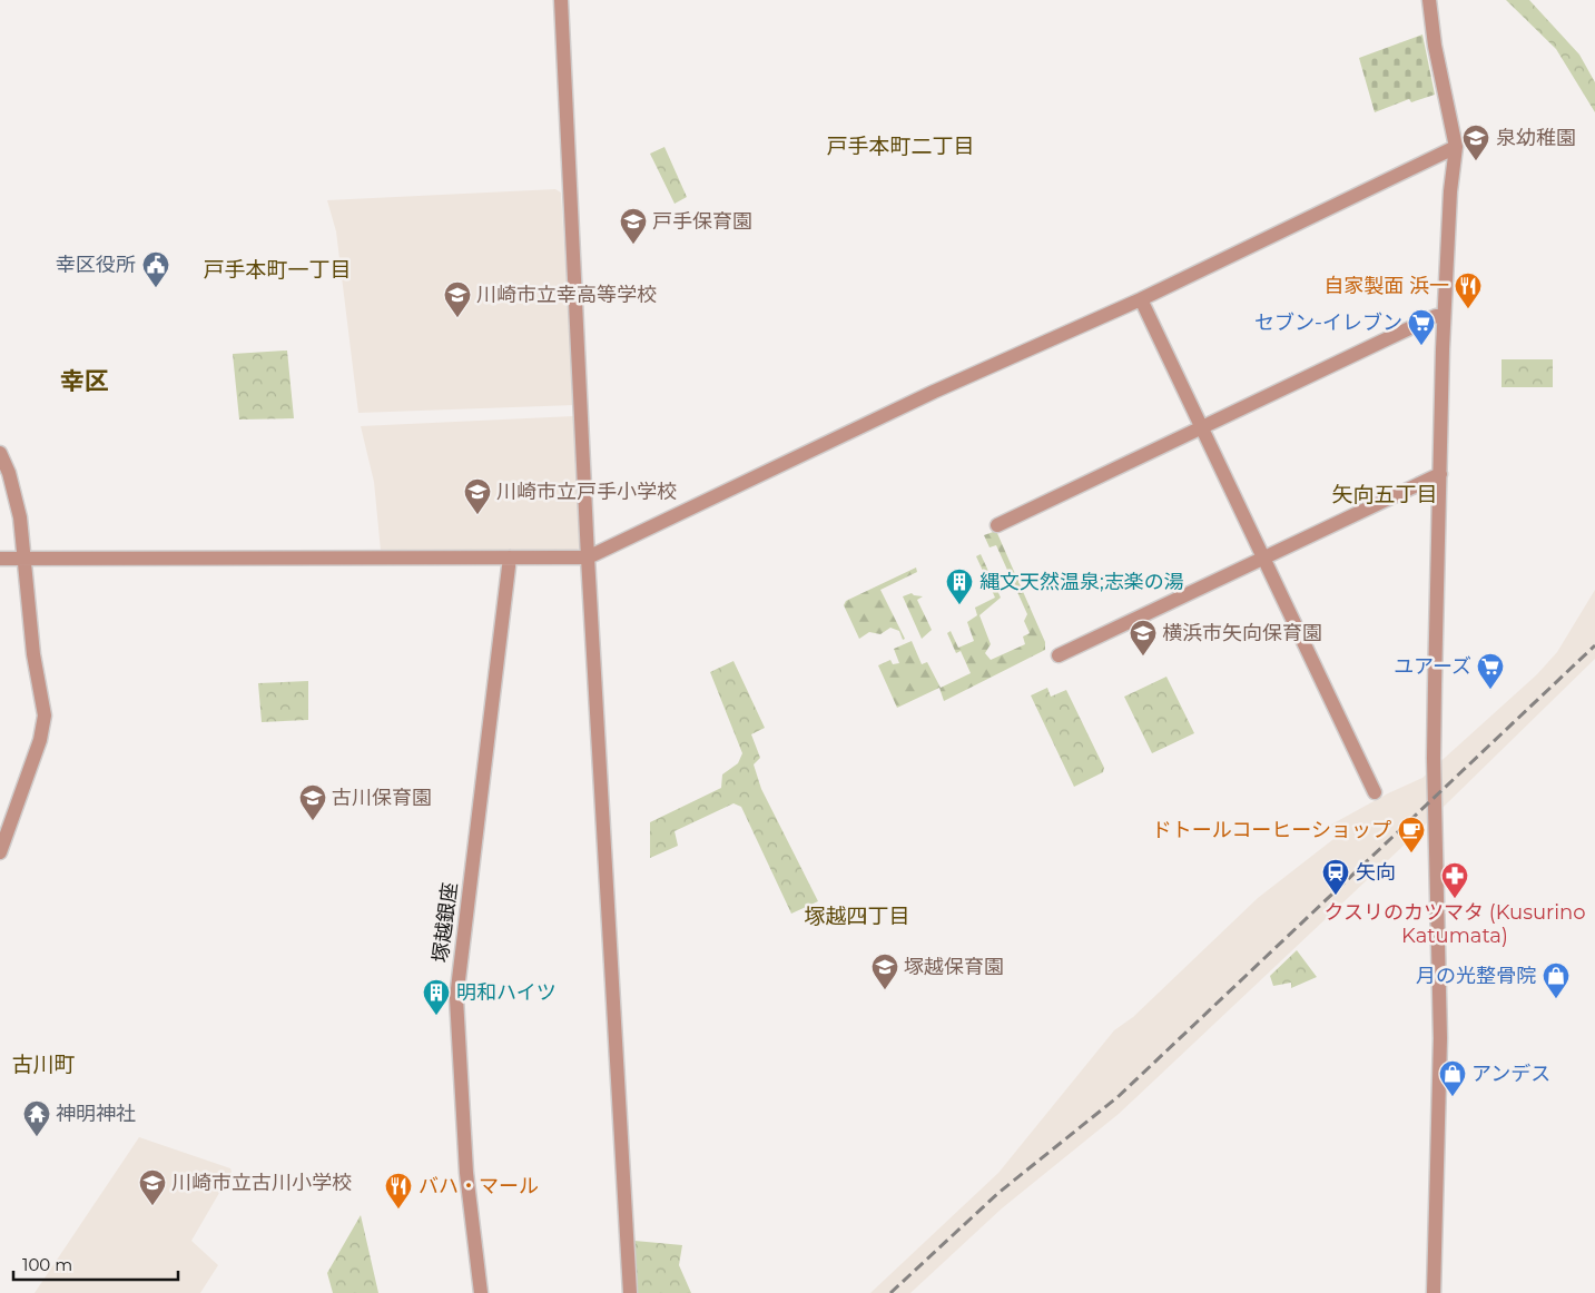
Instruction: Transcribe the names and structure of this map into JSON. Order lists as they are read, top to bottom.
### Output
{
  "streets": {
    "street": ["塚越銀座"]
  },
  "districts": [
    "戸手本町二丁目",
    "戸手本町一丁目",
    "幸区",
    "矢向五丁目",
    "塚越四丁目",
    "古川町"
  ],
  "places": {
    "school or university": [
      "泉幼稚園",
      "戸手保育園",
      "川崎市立幸高等学校",
      "川崎市立戸手小学校",
      "横浜市矢向保育園",
      "古川保育園",
      "塚越保育園",
      "川崎市立古川小学校"
    ],
    "public building": ["幸区役所"],
    "restaurant": ["自家製面 浜一", "バハ・マール"],
    "supermarket": ["セブン-イレブン", "ユアーズ"],
    "building": ["縄文天然温泉;志楽の湯", "明和ハイツ"],
    "cafe": ["ドトールコーヒーショップ"],
    "station": ["矢向"],
    "pharmacy": ["クスリのカツマタ (Kusurino Katumata)"],
    "shop": ["月の光整骨院", "アンデス"],
    "temple": ["神明神社"]
  },
  "scale_bar": "100 m"
}
